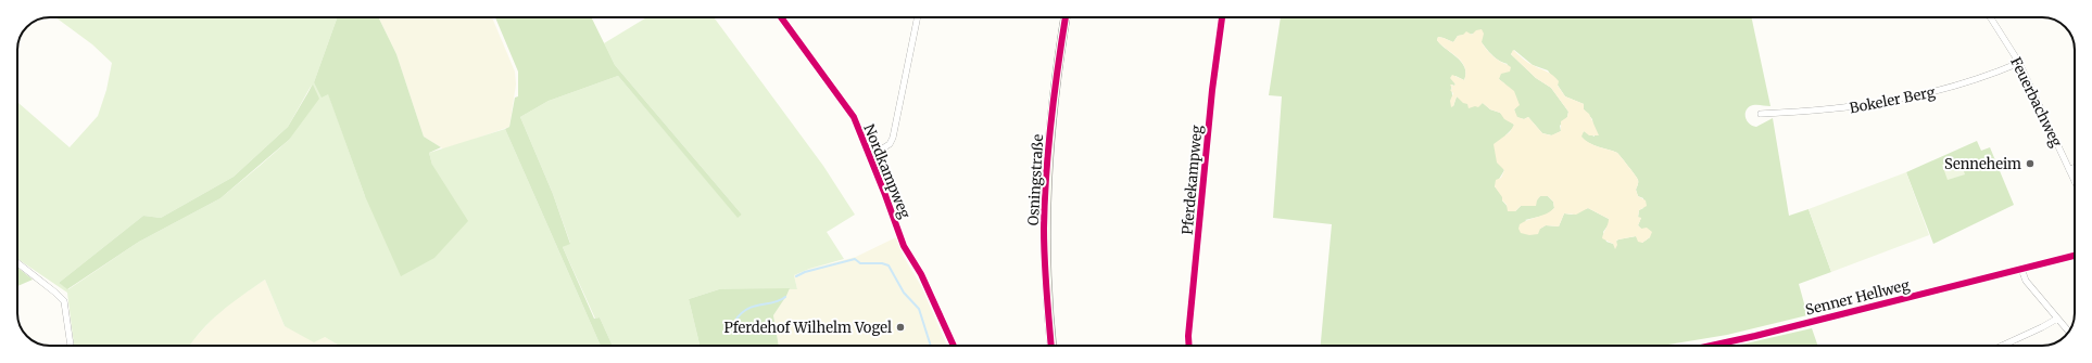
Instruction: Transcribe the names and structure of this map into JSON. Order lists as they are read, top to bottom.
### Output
{
  "streets": {
    "main road": ["Osningstraße"],
    "street": [
      "Bokeler Berg",
      "Feuerbachweg",
      "Nordkampweg",
      "Pferdekampweg",
      "Senner Hellweg"
    ]
  },
  "crossings": [
    ["Bokeler Berg", "Feuerbachweg"]
  ],
  "places": ["Senneheim", "Pferdehof Wilhelm Vogel"]
}
